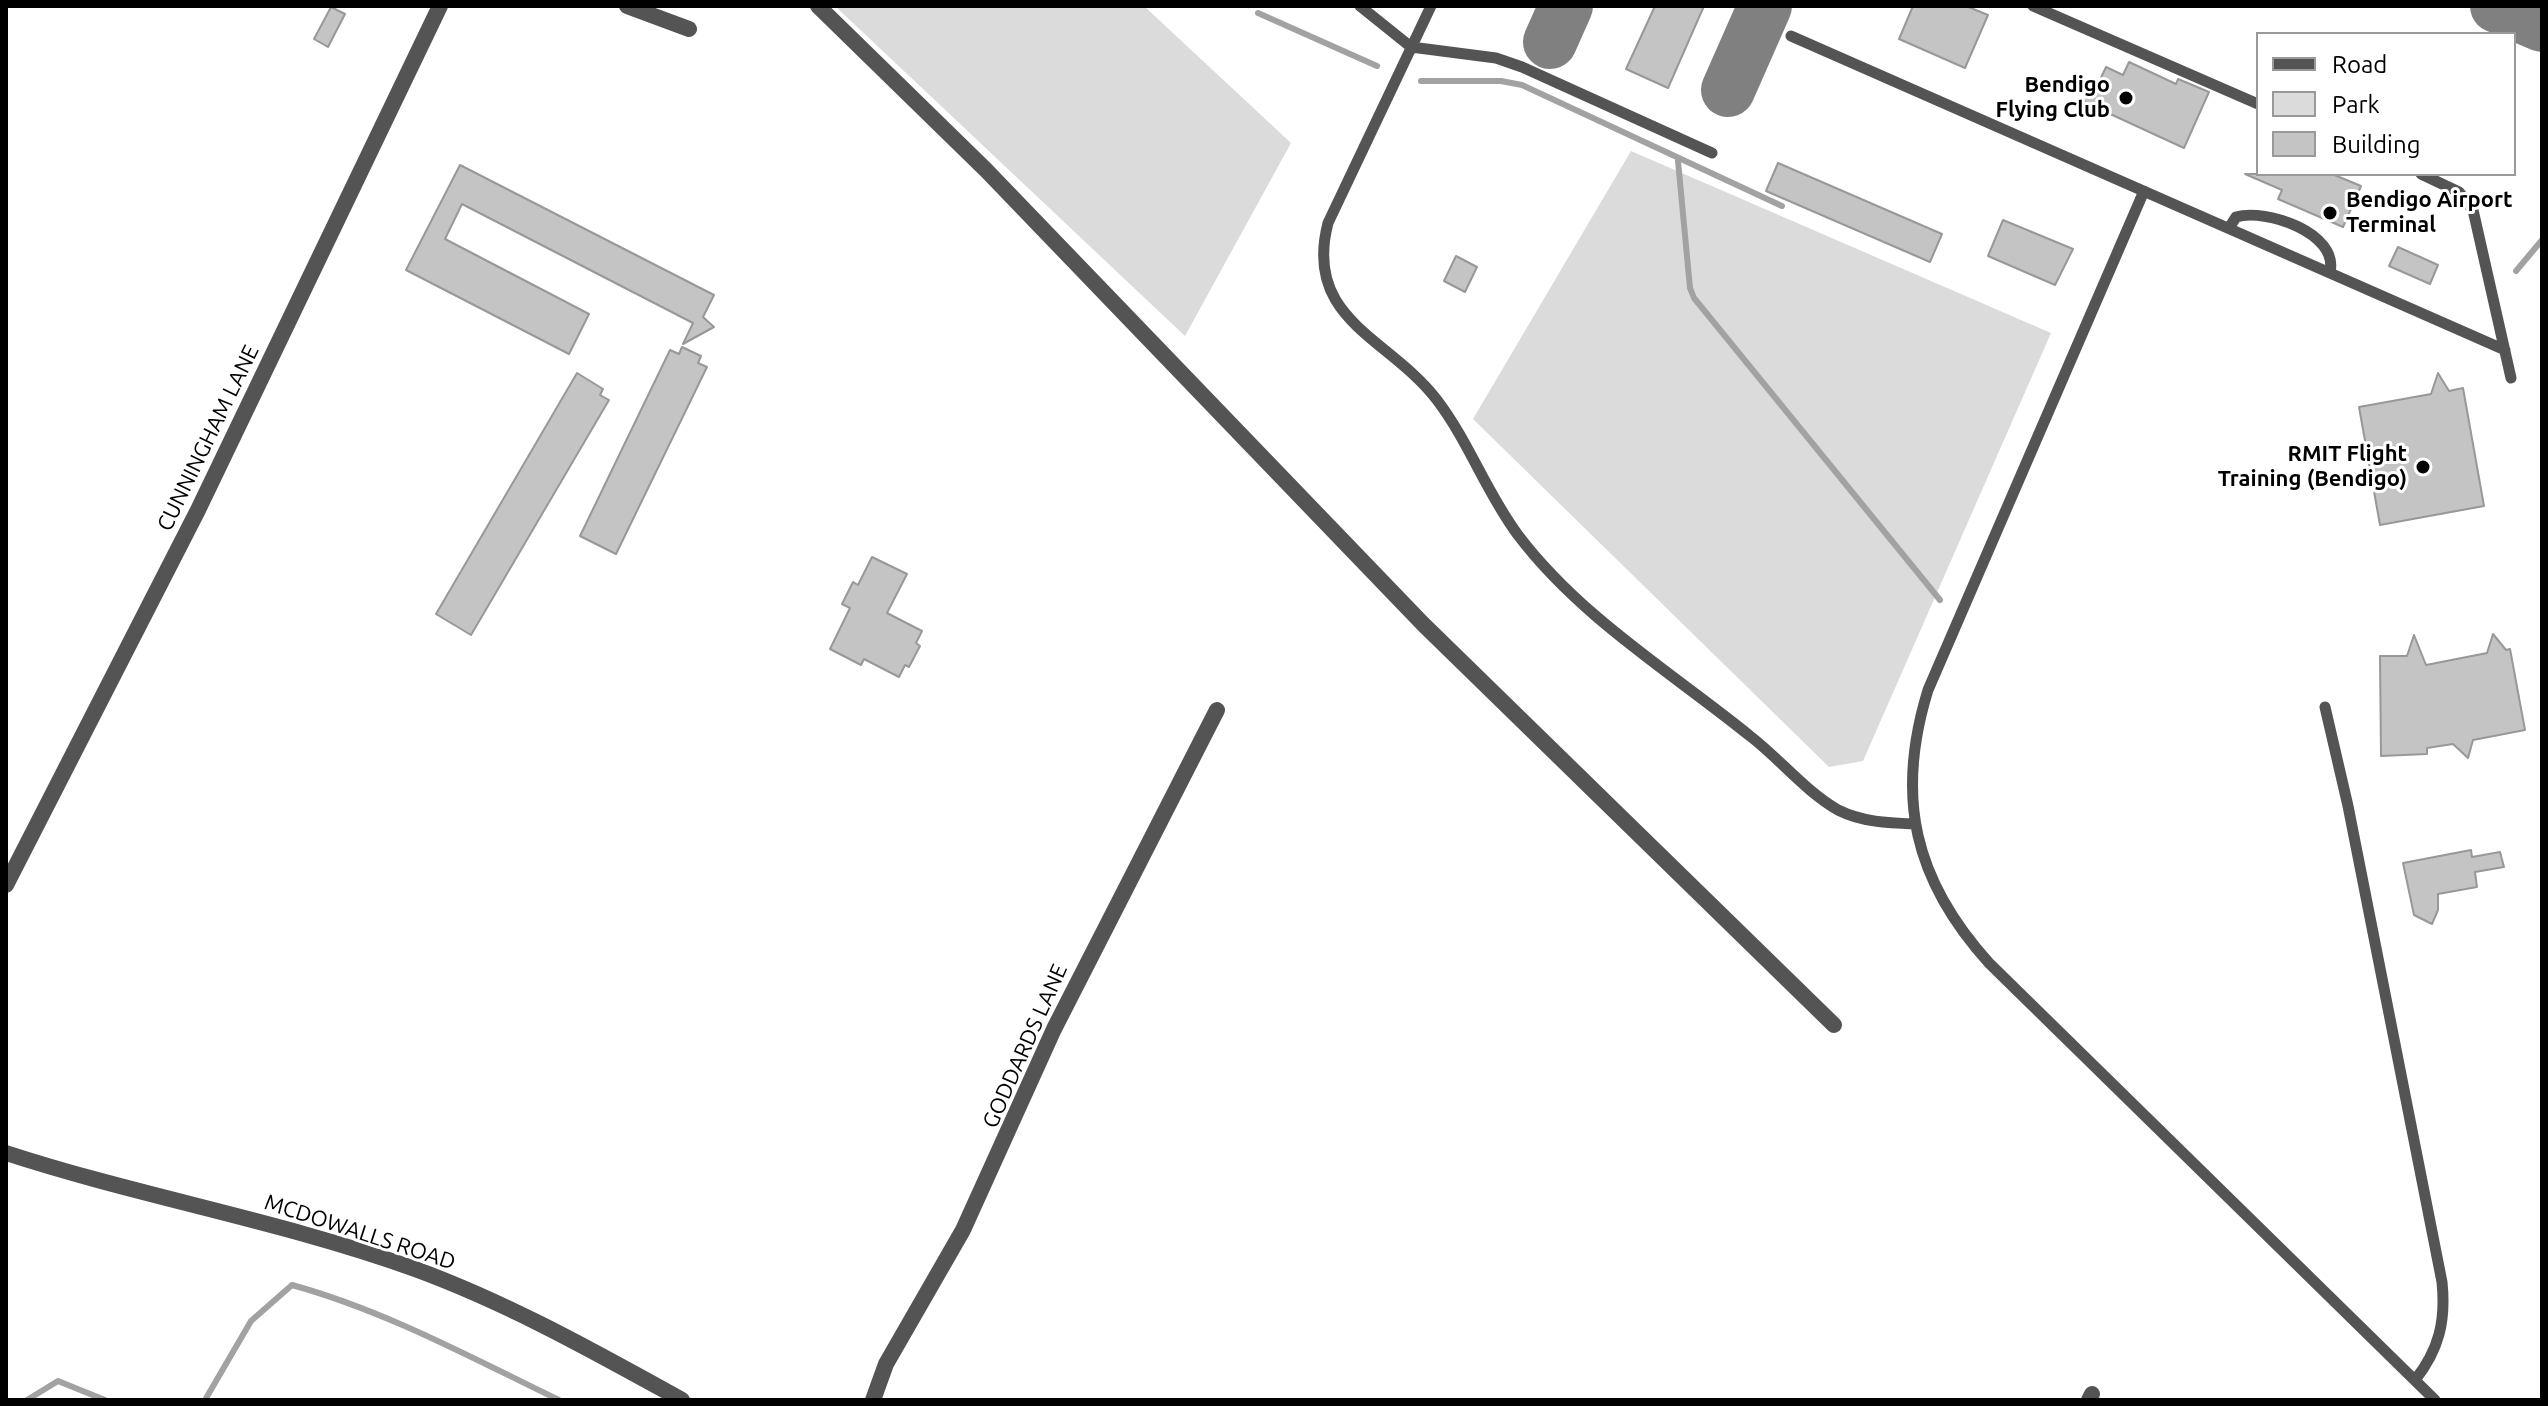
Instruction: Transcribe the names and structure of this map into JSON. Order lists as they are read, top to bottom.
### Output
{
  "streets": {
    "street": ["CUNNINGHAM LANE", "GODDARDS LANE", "MCDOWALLS ROAD"]
  },
  "places": ["Bendigo Flying Club", "Bendigo Airport Terminal", "RMIT Flight Training (Bendigo)"],
  "legend": ["Road", "Park", "Building"]
}
